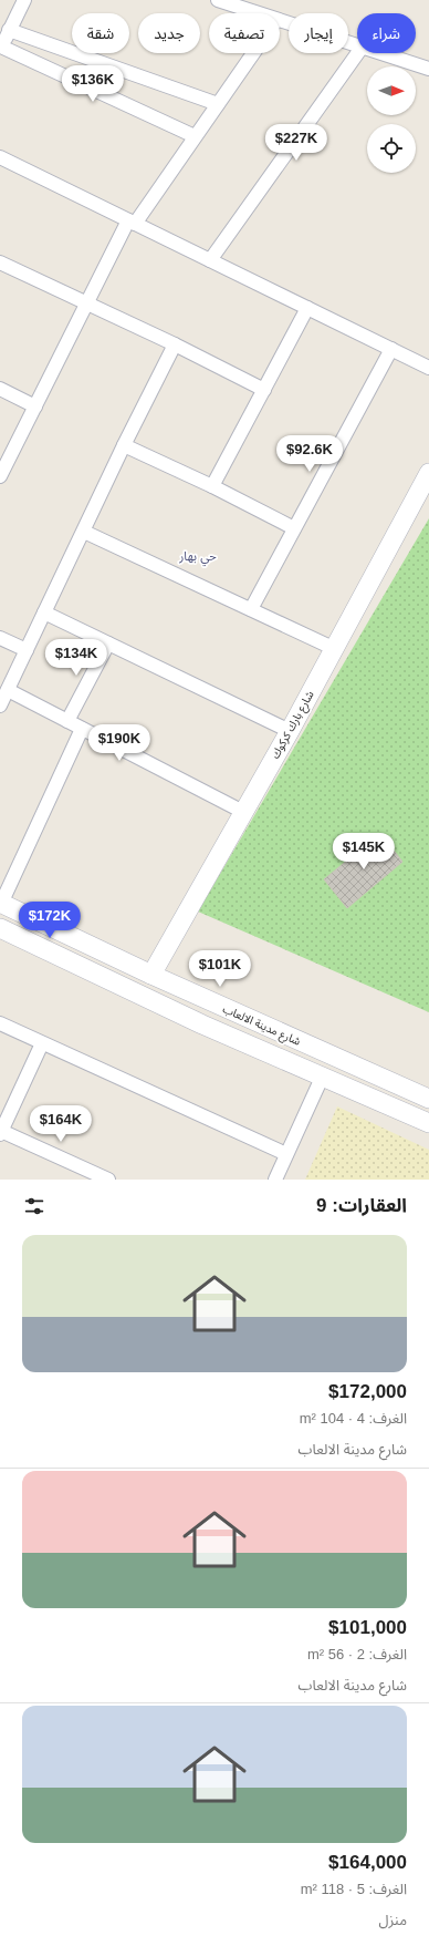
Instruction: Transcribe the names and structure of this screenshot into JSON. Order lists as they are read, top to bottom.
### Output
{
  "streets": {
    "main road": ["شارع بارك كركوك", "شارع مدينة الالعاب"]
  },
  "crossings": [
    ["شارع بارك كركوك", "شارع مدينة الالعاب"]
  ],
  "districts": ["حي بهار"],
  "north": "right",
  "page": {
    "chip": [
      "شراء",
      "إيجار",
      "تصفية",
      "جديد",
      "شقة"
    ],
    "price": [
      "$136K",
      "$227K",
      "$92.6K",
      "$134K",
      "$190K",
      "$145K",
      "$172K",
      "$101K",
      "$164K"
    ],
    "heading": "العقارات: 9",
    "list": [
      {
        "name": "$172,000",
        "note": "الغرف: 4 · 104 m² · شارع مدينة الالعاب"
      },
      {
        "name": "$101,000",
        "note": "الغرف: 2 · 56 m² · شارع مدينة الالعاب"
      },
      {
        "name": "$164,000",
        "note": "الغرف: 5 · 118 m² · منزل"
      }
    ]
  }
}
